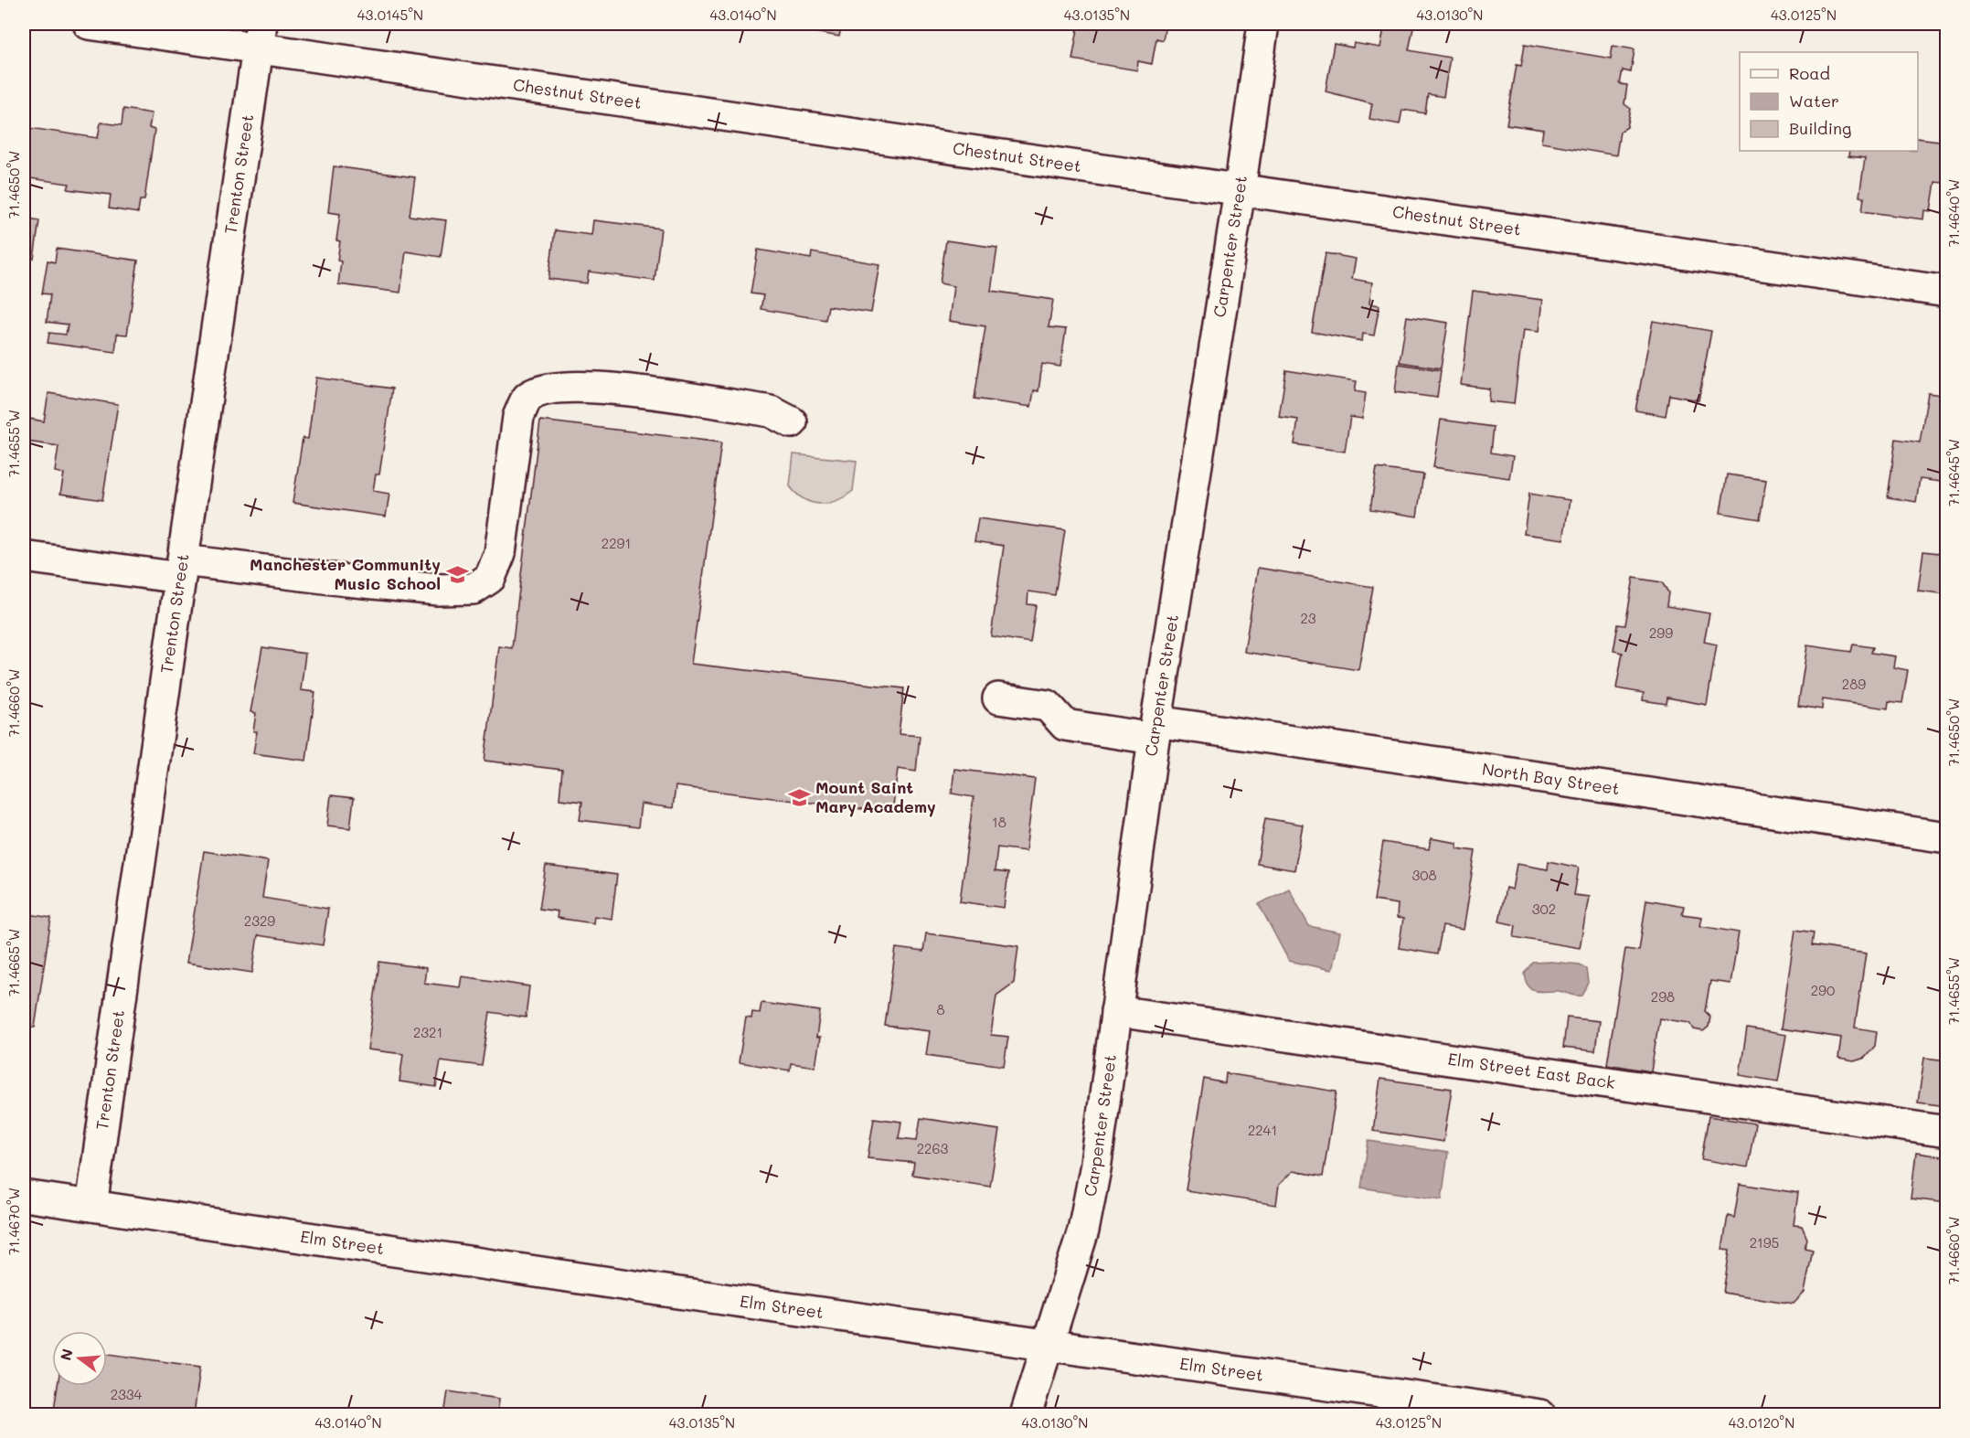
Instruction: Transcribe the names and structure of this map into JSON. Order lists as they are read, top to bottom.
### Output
{
  "streets": {
    "street": [
      "Chestnut Street",
      "Trenton Street",
      "Carpenter Street",
      "North Bay Street",
      "Elm Street East Back",
      "Elm Street"
    ]
  },
  "crossings": [
    ["Chestnut Street", "Trenton Street"],
    ["Chestnut Street", "Carpenter Street"],
    ["Trenton Street", "Elm Street"],
    ["Carpenter Street", "North Bay Street"],
    ["Carpenter Street", "Elm Street East Back"],
    ["Carpenter Street", "Elm Street"]
  ],
  "places": {
    "school or university": ["Manchester Community Music School", "Mount Saint Mary Academy"]
  },
  "house_numbers": [
    "2291",
    "23",
    "299",
    "289",
    "18",
    "308",
    "302",
    "2329",
    "290",
    "298",
    "8",
    "2321",
    "2241",
    "2263",
    "2195",
    "2334"
  ],
  "legend": ["Road", "Water", "Building"],
  "north": "left",
  "coordinates": [
    "43.0145°N",
    "43.0140°N",
    "43.0135°N",
    "43.0130°N",
    "43.0125°N",
    "71.4650°W",
    "71.4640°W",
    "71.4655°W",
    "71.4645°W",
    "71.4660°W",
    "71.4665°W",
    "71.4670°W",
    "43.0120°N"
  ]
}
